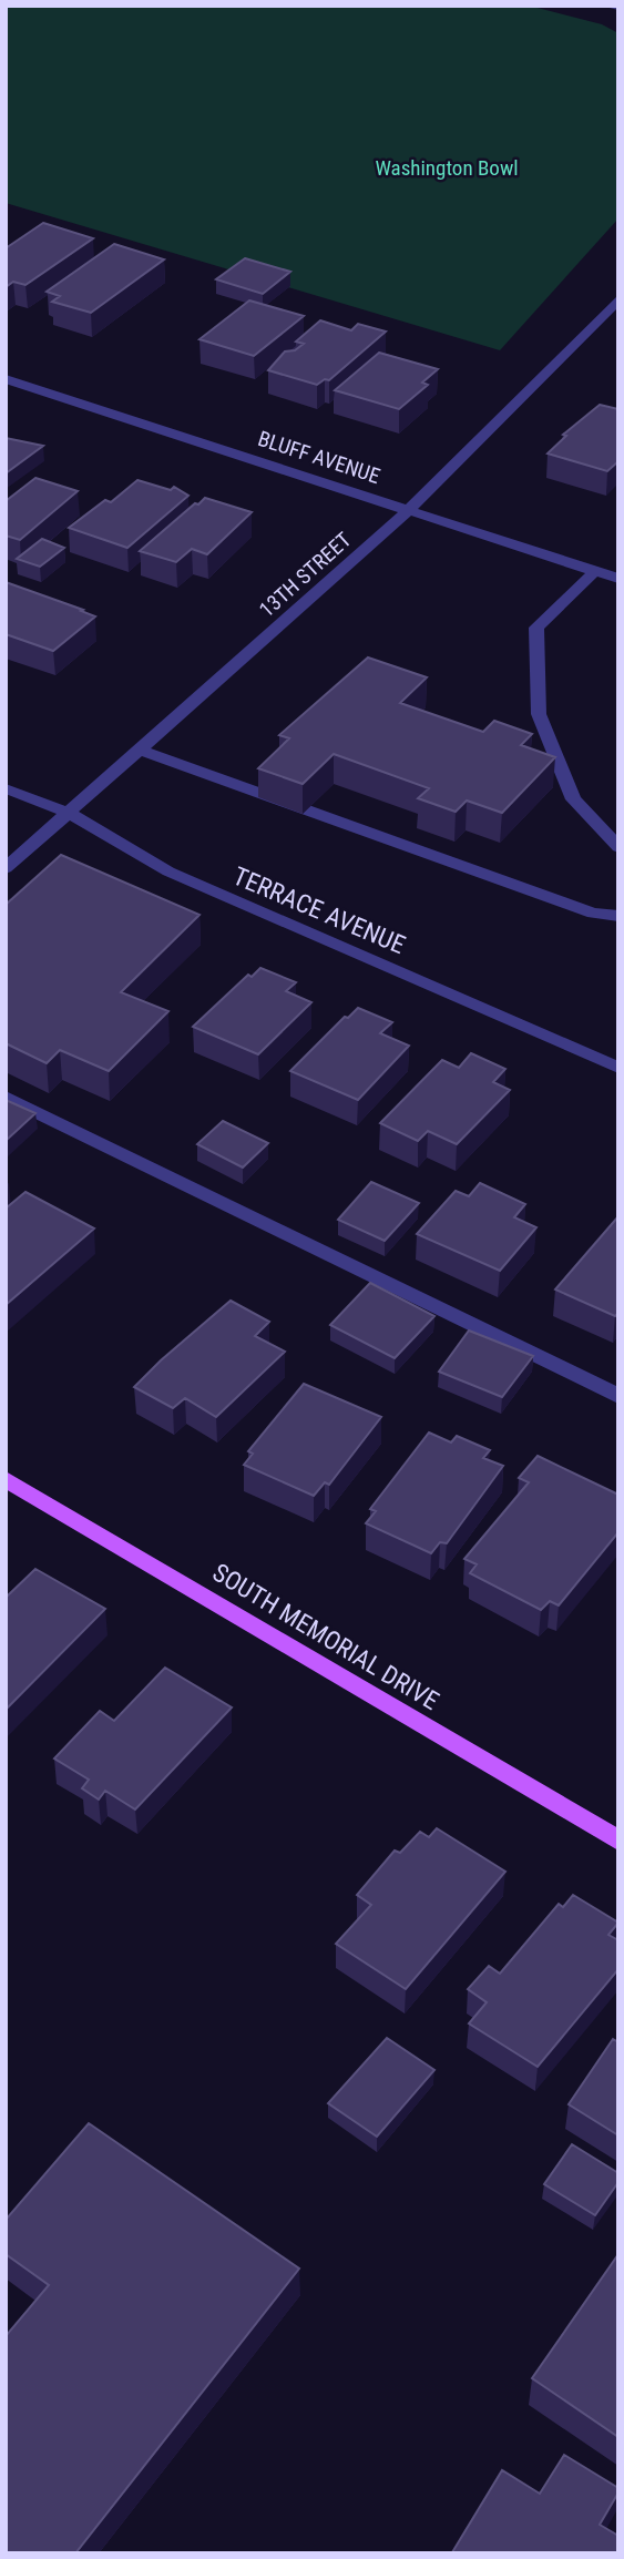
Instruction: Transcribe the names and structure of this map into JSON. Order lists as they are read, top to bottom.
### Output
{
  "streets": {
    "main road": ["SOUTH MEMORIAL DRIVE"],
    "street": ["BLUFF AVENUE", "13TH STREET", "TERRACE AVENUE"]
  },
  "crossings": [
    ["BLUFF AVENUE", "13TH STREET"],
    ["13TH STREET", "TERRACE AVENUE"]
  ],
  "parks": ["Washington Bowl"]
}
